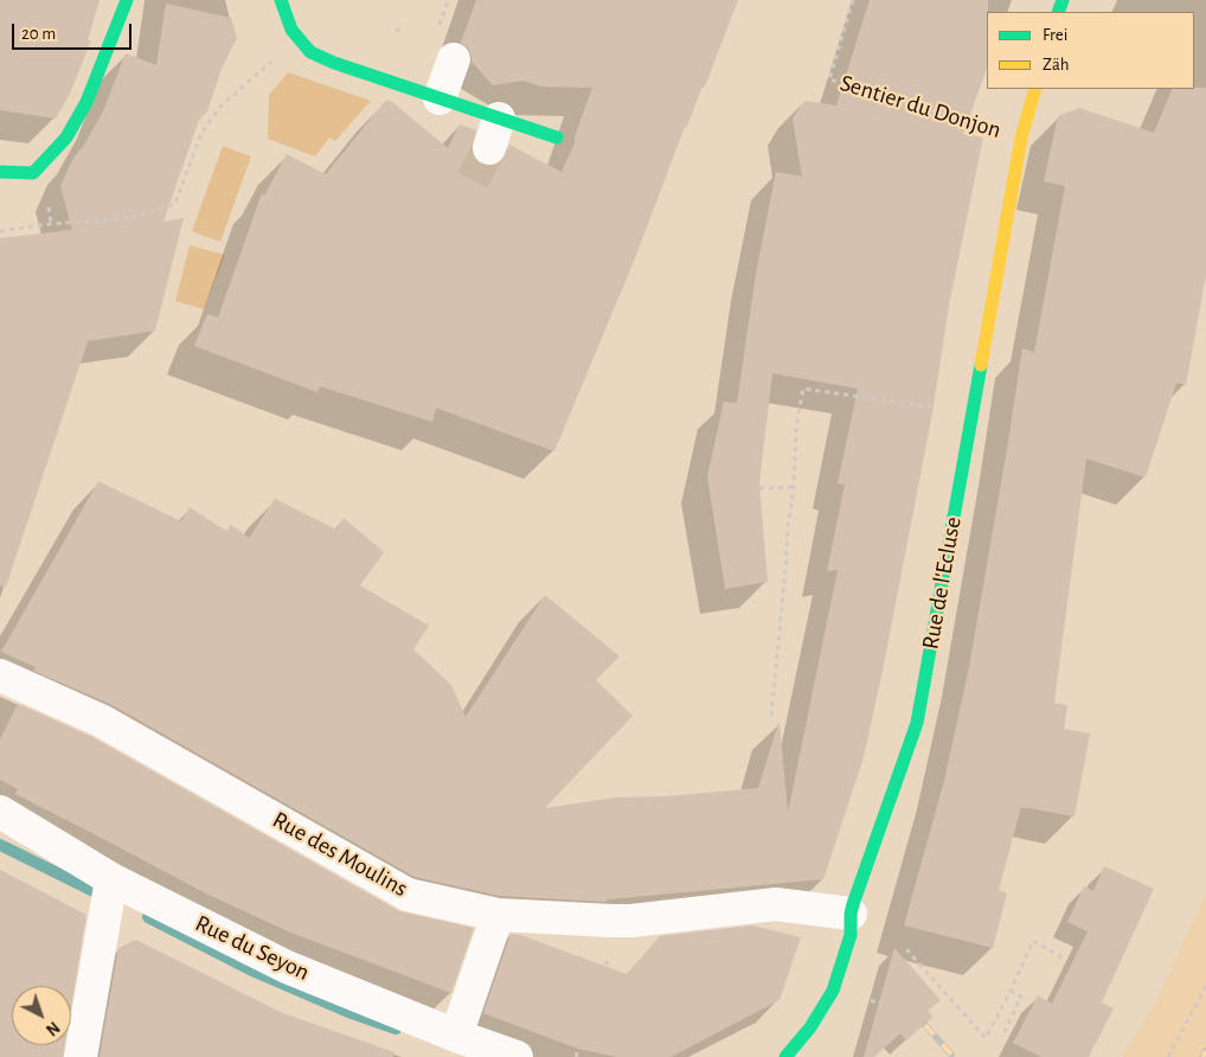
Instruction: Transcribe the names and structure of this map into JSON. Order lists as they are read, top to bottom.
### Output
{
  "streets": {
    "street": ["Rue de l'Ecluse", "Rue des Moulins", "Rue du Seyon"],
    "path": ["Sentier du Donjon"]
  },
  "crossings": [
    ["Sentier du Donjon", "Rue de l'Ecluse"],
    ["Rue de l'Ecluse", "Rue des Moulins"]
  ],
  "legend": ["Frei", "Zäh"],
  "scale_bar": "20 m",
  "north": "bottom right"
}
